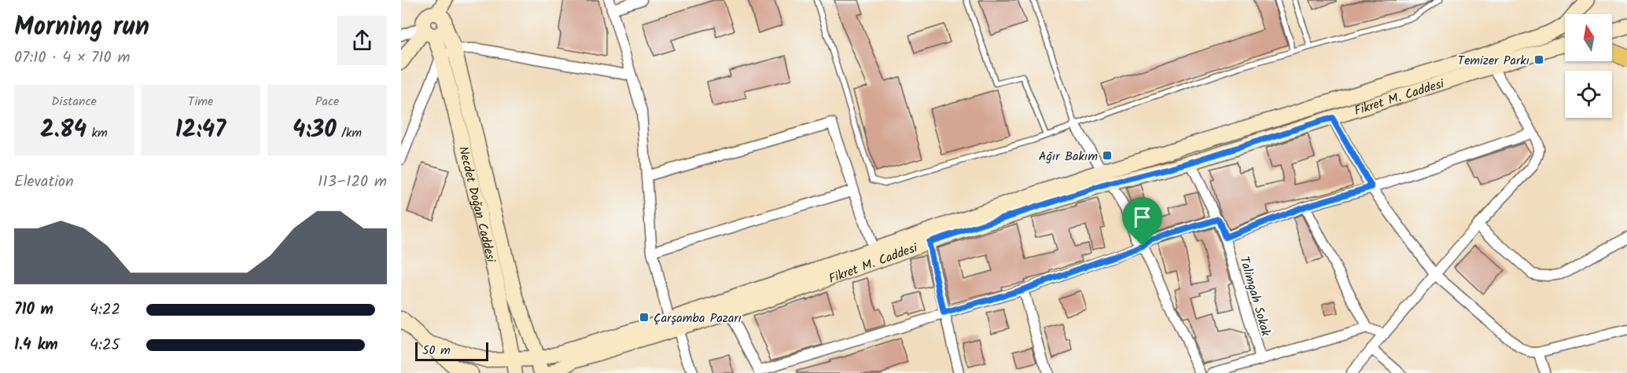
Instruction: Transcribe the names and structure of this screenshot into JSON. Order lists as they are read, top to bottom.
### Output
{
  "streets": {
    "main road": ["Fikret M. Caddesi", "Necdet Doğan Caddesi"],
    "street": ["Talimgah Sokak"]
  },
  "crossings": [
    ["Fikret M. Caddesi", "Talimgah Sokak"]
  ],
  "places": {
    "transit": ["Temizer Parkı", "Ağır Bakım", "Çarşamba Pazarı"]
  },
  "scale_bar": "50 m",
  "north": "top",
  "page": {
    "heading": ["Morning run", "07:10 · 4 × 710 m"],
    "stats": [
      ["Distance", "2.84 km"],
      ["Time", "12:47"],
      ["Pace", "4:30 /km"]
    ],
    "chart": ["Elevation", "113–120 m"],
    "list": [
      {
        "name": "710 m",
        "note": "4:22"
      },
      {
        "name": "1.4 km",
        "note": "4:25"
      }
    ],
    "scale": "50 m"
  }
}
